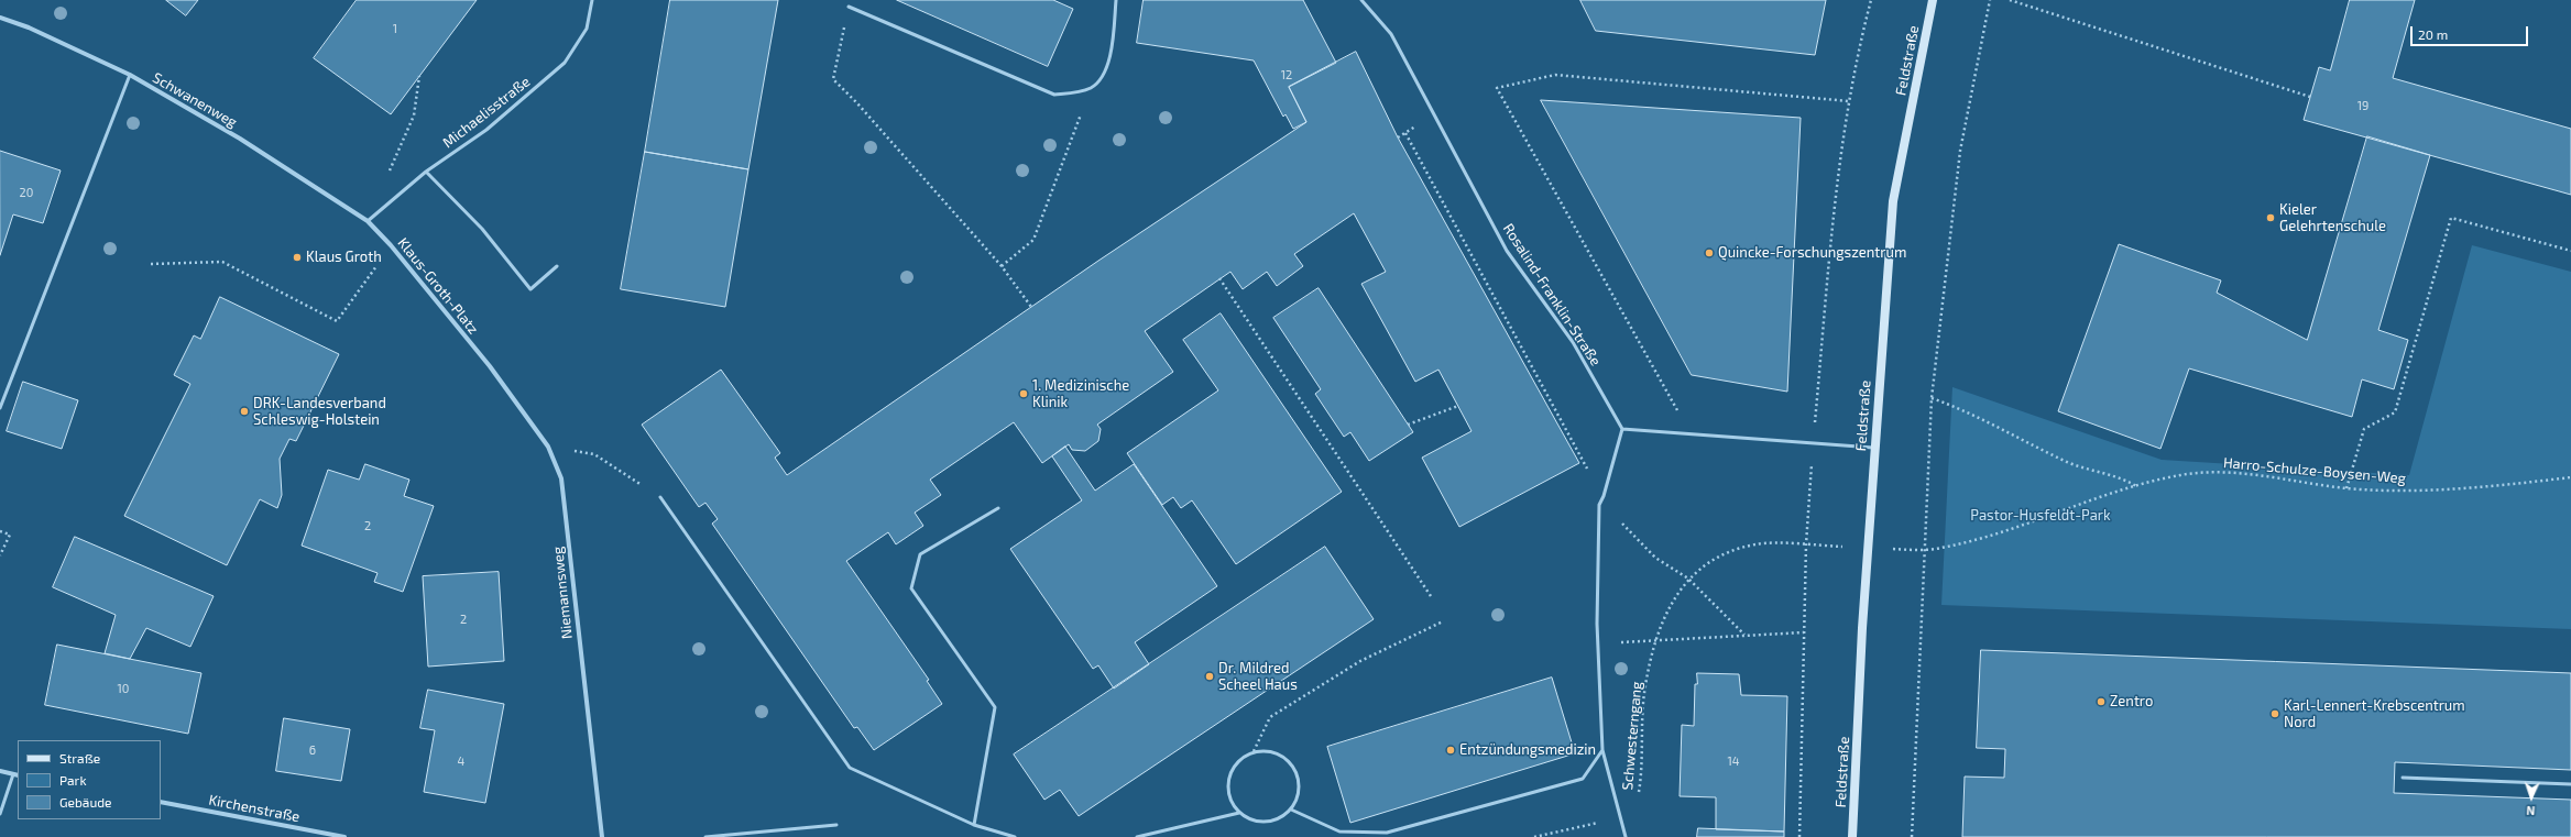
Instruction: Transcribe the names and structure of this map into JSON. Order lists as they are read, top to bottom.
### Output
{
  "streets": {
    "street": [
      "Feldstraße",
      "Schwanenweg",
      "Klaus-Groth-Platz",
      "Niemannsweg",
      "Kirchenstraße"
    ],
    "lane": ["Michaelisstraße", "Rosalind-Franklin-Straße"],
    "path": ["Harro-Schulze-Boysen-Weg", "Schwesterngang"]
  },
  "crossings": [
    ["Feldstraße", "Harro-Schulze-Boysen-Weg"],
    ["Schwanenweg", "Michaelisstraße"],
    ["Schwanenweg", "Klaus-Groth-Platz"],
    ["Michaelisstraße", "Klaus-Groth-Platz"],
    ["Klaus-Groth-Platz", "Niemannsweg"]
  ],
  "parks": ["Pastor-Husfeldt-Park"],
  "places": [
    "Kieler Gelehrtenschule",
    "Quincke-Forschungszentrum",
    "Klaus Groth",
    "1. Medizinische Klinik",
    "DRK-Landesverband Schleswig-Holstein",
    "Dr. Mildred Scheel Haus",
    "Zentro",
    "Karl-Lennert-Krebscentrum Nord",
    "Entzündungsmedizin"
  ],
  "house_numbers": [
    "1",
    "12",
    "19",
    "20",
    "2",
    "2",
    "10",
    "6",
    "4",
    "14"
  ],
  "legend": ["Straße", "Park", "Gebäude"],
  "scale_bar": "20 m",
  "north": "bottom"
}
